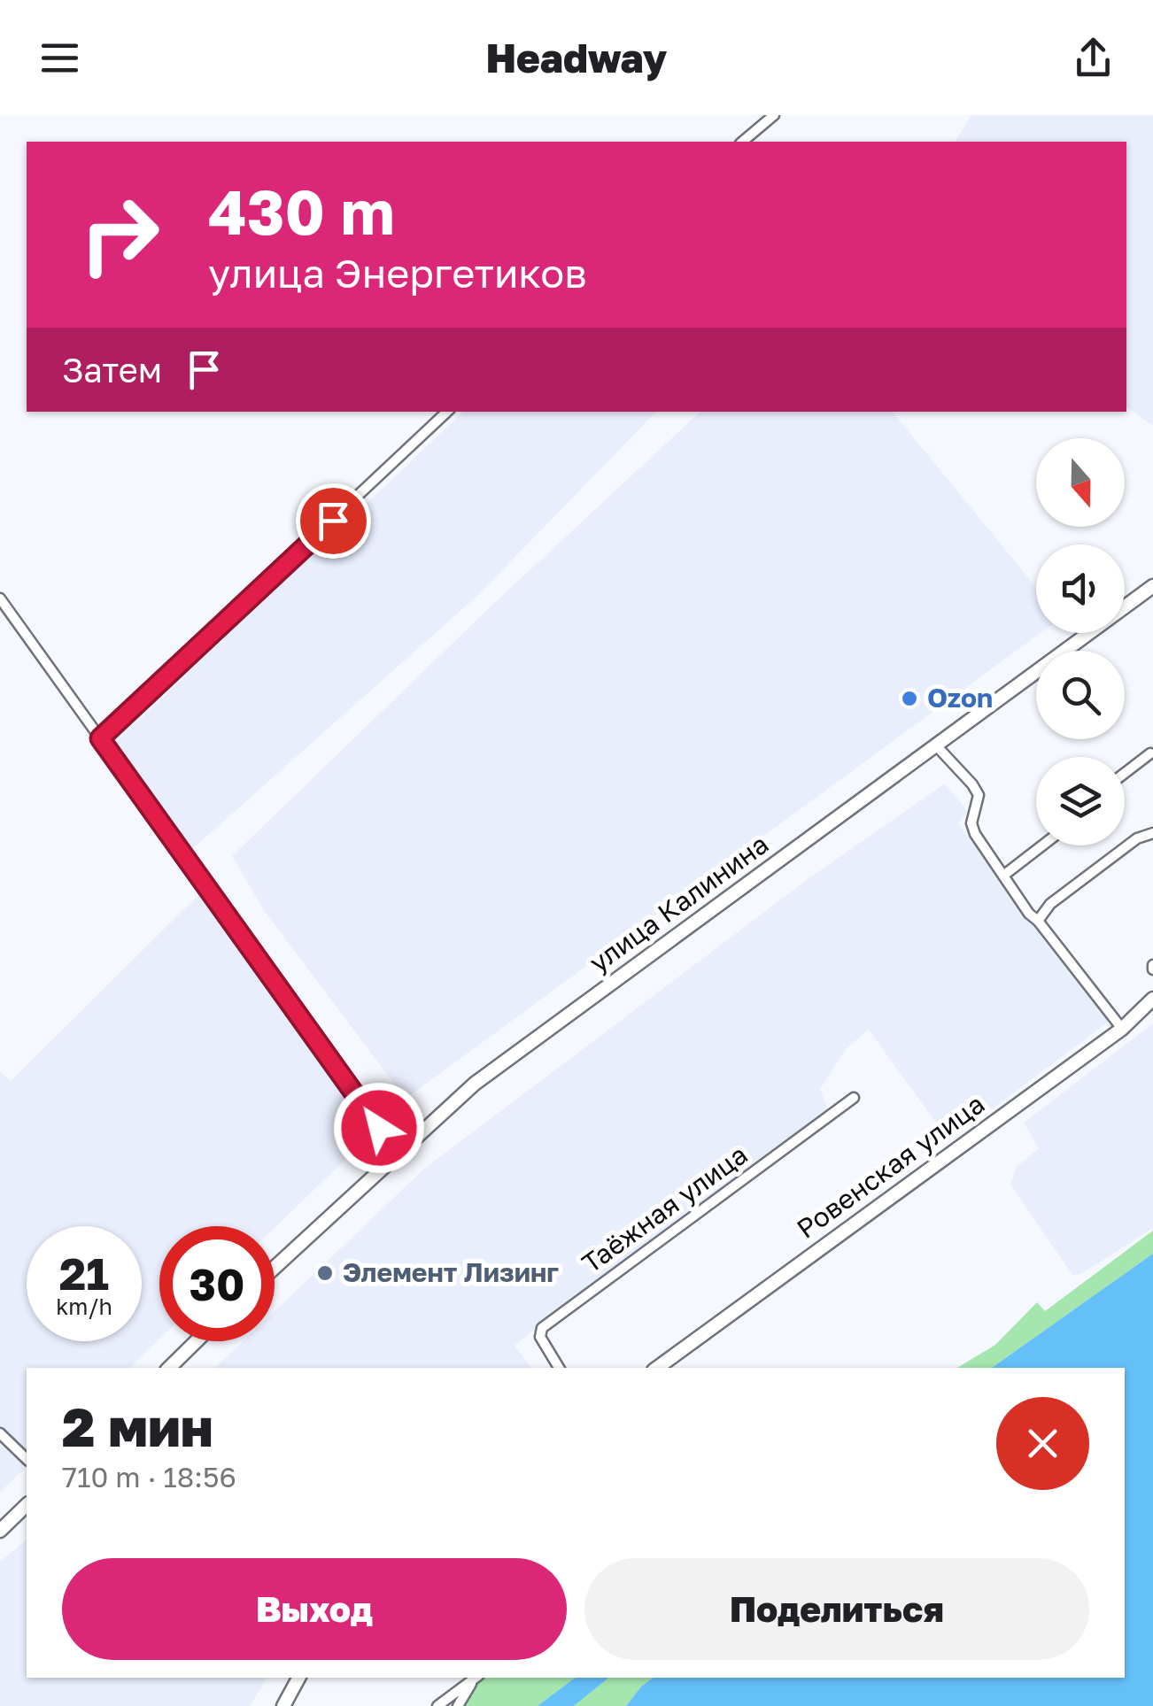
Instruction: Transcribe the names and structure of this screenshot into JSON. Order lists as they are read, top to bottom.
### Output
{
  "streets": {
    "main road": ["улица Калинина", "Ровенская улица"],
    "street": ["Таёжная улица"]
  },
  "places": ["Ozon", "Элемент Лизинг"],
  "north": "bottom",
  "page": {
    "header": "Headway",
    "turn": ["430 m", "улица Энергетиков"],
    "then": "Затем",
    "speed": "21 km/h",
    "limit": "30",
    "heading": ["2 мин", "710 m · 18:56"],
    "buttons": ["Выход", "Поделиться"]
  }
}
